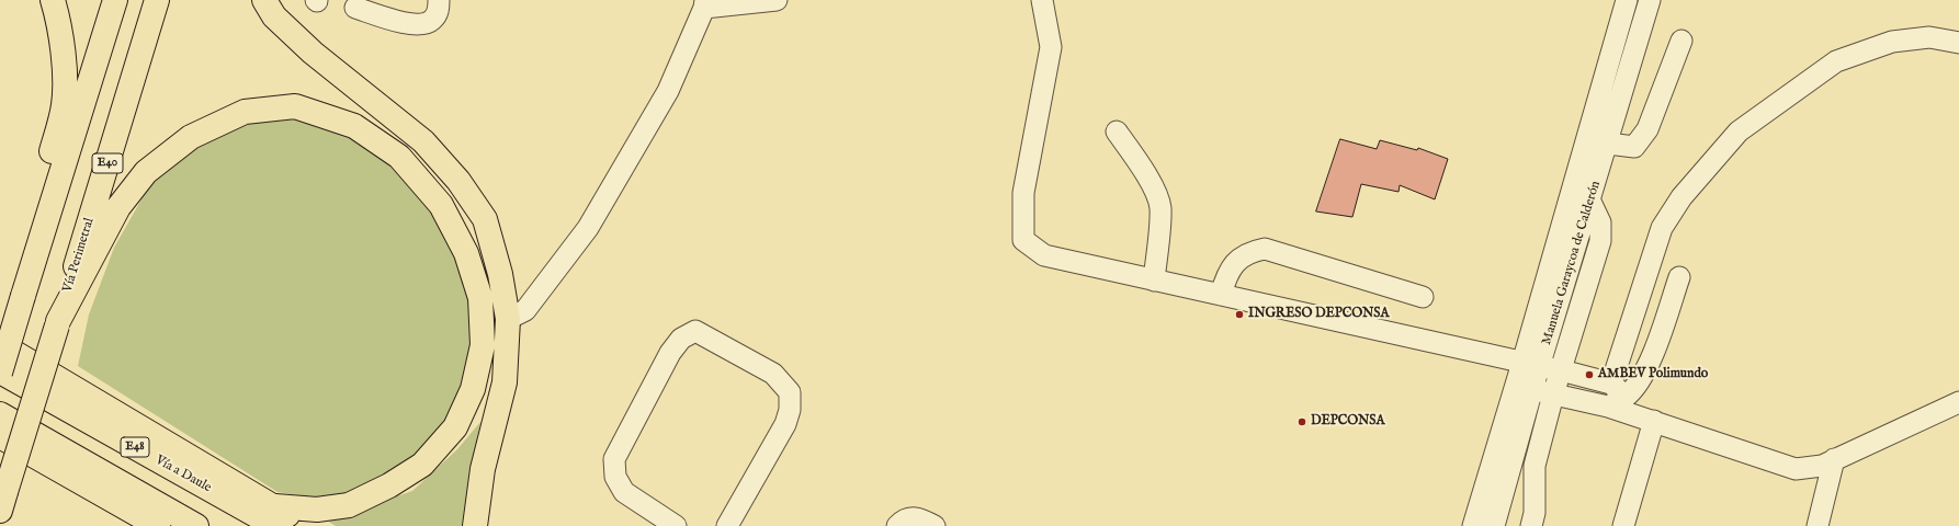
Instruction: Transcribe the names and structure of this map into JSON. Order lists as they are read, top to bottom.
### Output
{
  "streets": {
    "highway": [
      "E40",
      "Vía Perimetral",
      "E48",
      "Vía a Daule"
    ],
    "street": ["Manuela Garaycoa de Calderón"]
  },
  "places": ["INGRESO DEPCONSA", "AMBEV Polimundo", "DEPCONSA"]
}
